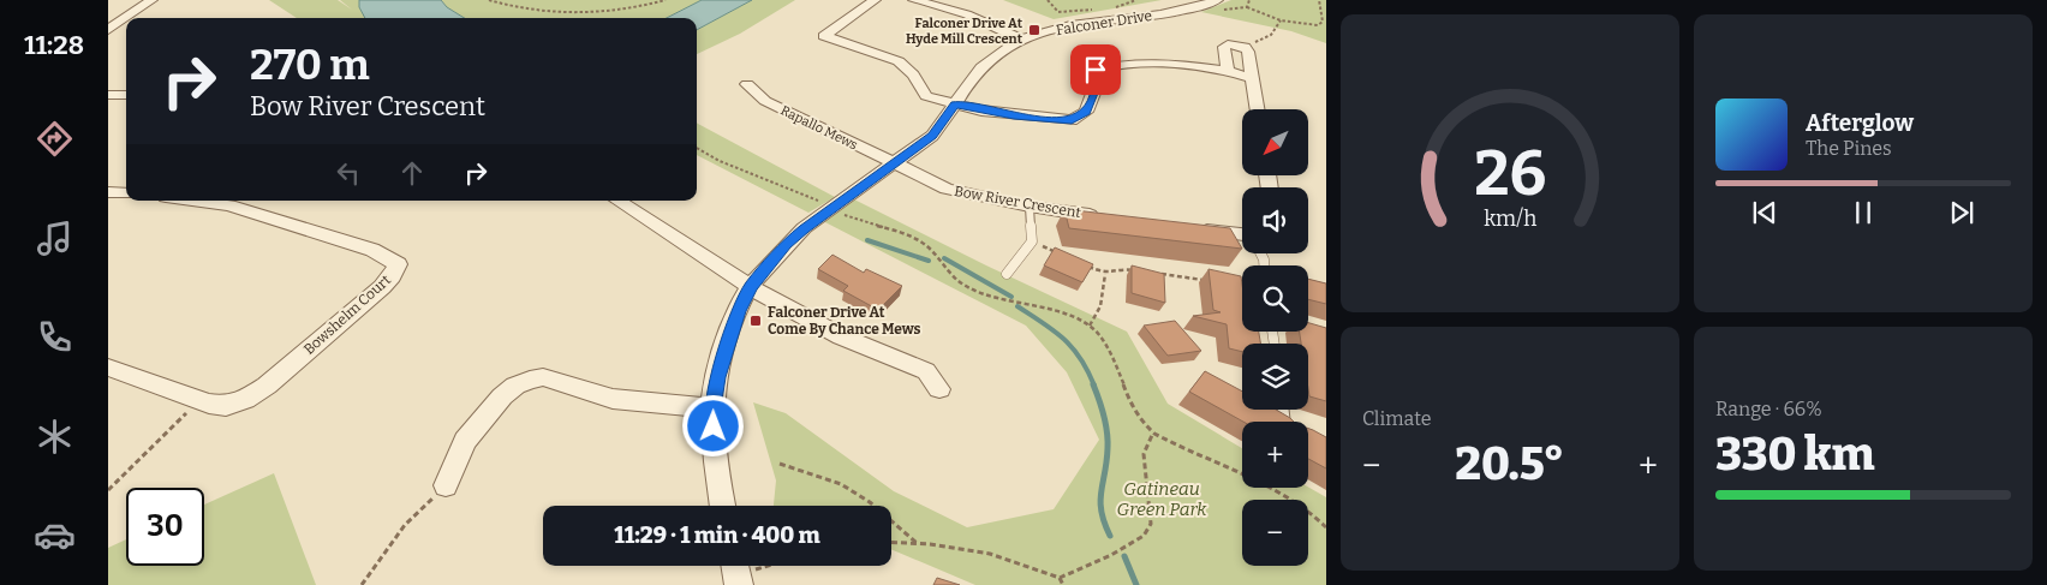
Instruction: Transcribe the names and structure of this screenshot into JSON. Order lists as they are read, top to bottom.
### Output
{
  "streets": {
    "street": [
      "Falconer Drive",
      "Rapallo Mews",
      "Bow River Crescent",
      "Bowshelm Court"
    ]
  },
  "crossings": [
    ["Falconer Drive", "Rapallo Mews"],
    ["Falconer Drive", "Bow River Crescent"],
    ["Rapallo Mews", "Bow River Crescent"]
  ],
  "parks": ["Gatineau Green Park"],
  "places": {
    "transit": ["Falconer Drive At Hyde Mill Crescent", "Falconer Drive At Come By Chance Mews"]
  },
  "north": "bottom left",
  "page": {
    "tabs": "11:28",
    "turn": ["270 m", "Bow River Crescent"],
    "song": ["Afterglow", "The Pines"],
    "map_buttons": ["+", "−"],
    "tile": [
      "Climate",
      ["Range · 66%", "330 km"]
    ],
    "heat": ["−", "20.5°", "+"],
    "limit": "30",
    "trip": "11:29 · 1 min · 400 m",
    "gauge": ["26", "km/h"]
  }
}
